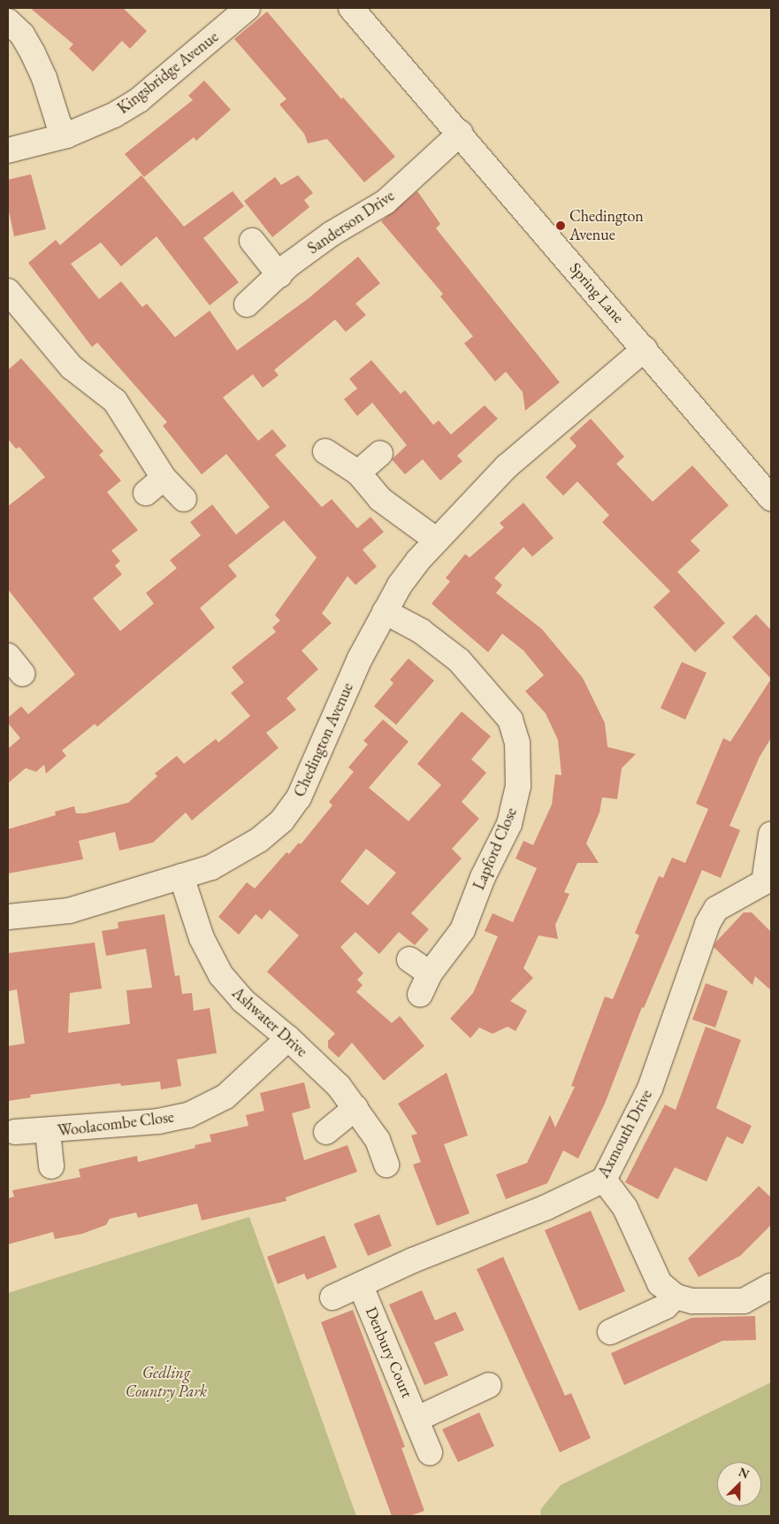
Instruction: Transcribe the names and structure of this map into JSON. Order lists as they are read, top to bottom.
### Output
{
  "streets": {
    "street": [
      "Kingsbridge Avenue",
      "Sanderson Drive",
      "Spring Lane",
      "Chedington Avenue",
      "Lapford Close",
      "Ashwater Drive",
      "Woolacombe Close",
      "Axmouth Drive",
      "Denbury Court"
    ]
  },
  "crossings": [
    ["Sanderson Drive", "Spring Lane"],
    ["Spring Lane", "Chedington Avenue"],
    ["Chedington Avenue", "Lapford Close"],
    ["Chedington Avenue", "Ashwater Drive"],
    ["Ashwater Drive", "Woolacombe Close"],
    ["Axmouth Drive", "Denbury Court"]
  ],
  "parks": ["Gedling Country Park"],
  "places": ["Chedington Avenue"],
  "north": "top right"
}
